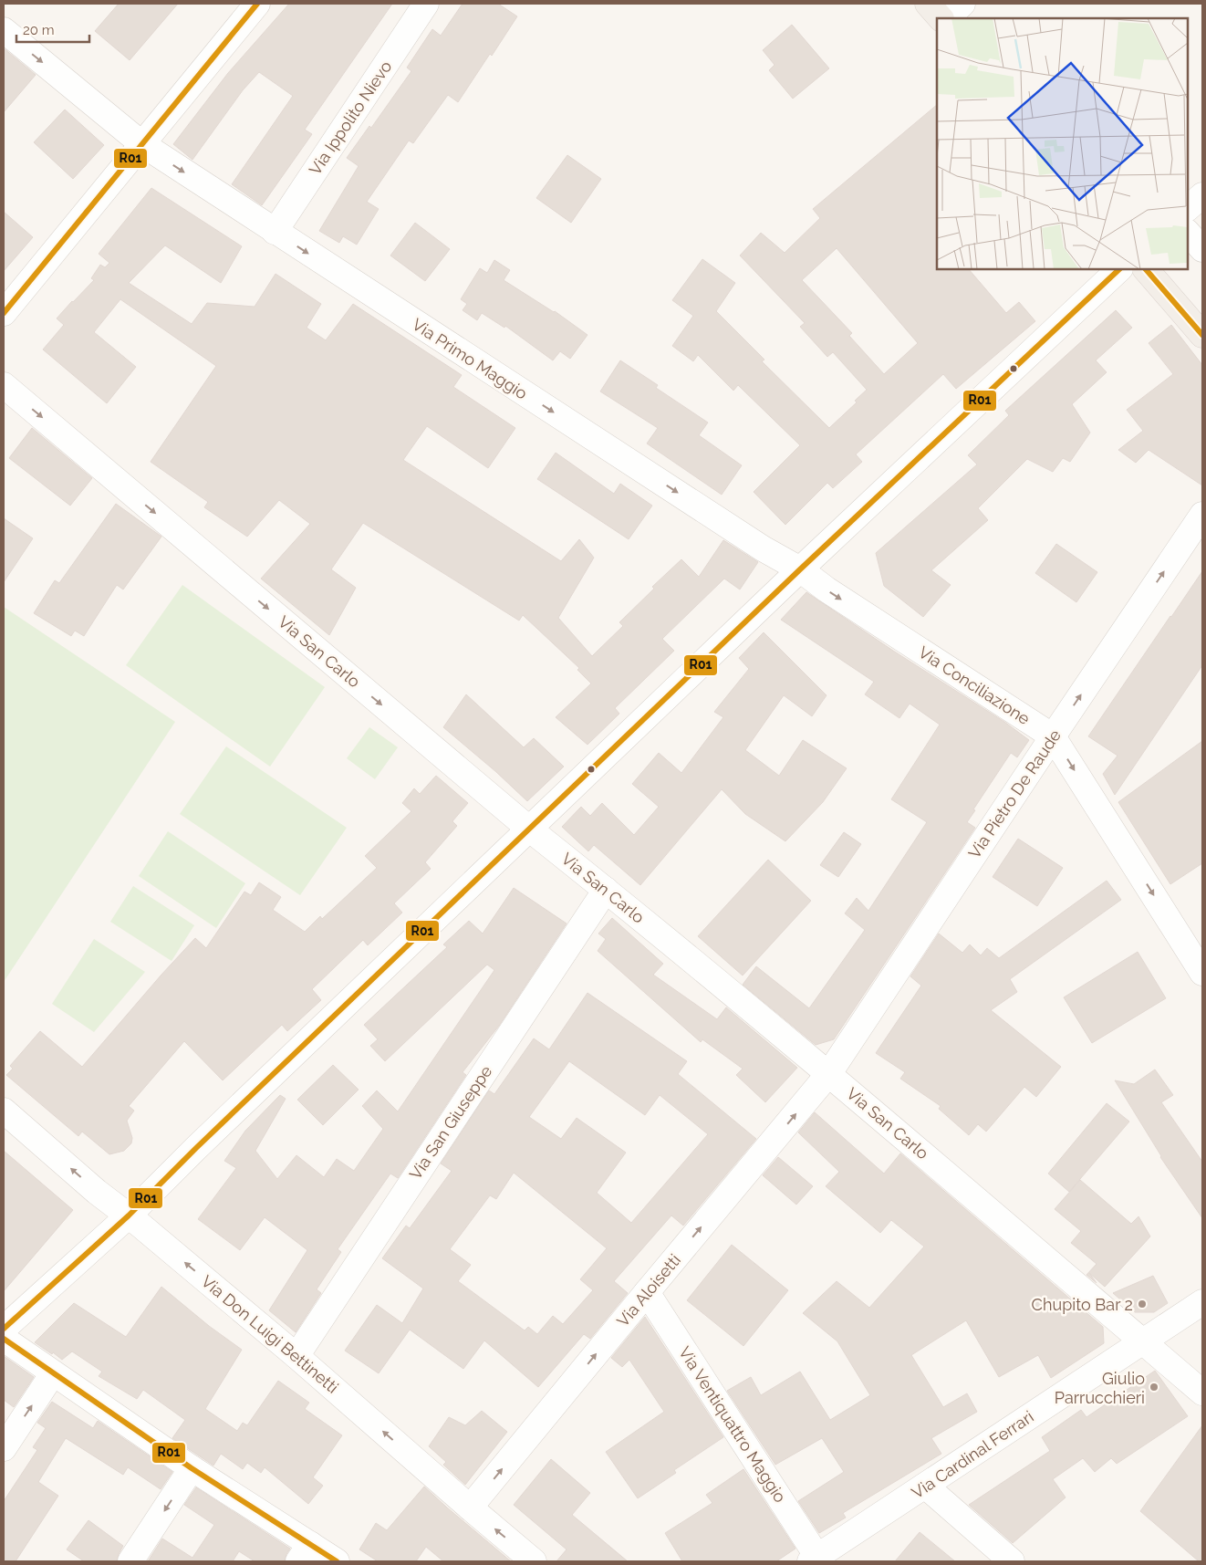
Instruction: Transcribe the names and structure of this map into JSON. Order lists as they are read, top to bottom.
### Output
{
  "streets": {
    "street": [
      "Via Ippolito Nievo",
      "Via Primo Maggio",
      "Via San Carlo",
      "Via Conciliazione",
      "Via Pietro De Raude",
      "Via San Giuseppe",
      "Via Aloisetti",
      "Via Don Luigi Bettinetti",
      "Via Ventiquattro Maggio",
      "Via Cardinal Ferrari"
    ]
  },
  "crossings": [
    ["Via Ippolito Nievo", "Via Primo Maggio"],
    ["Via Primo Maggio", "Via Conciliazione"],
    ["Via San Carlo", "Via Pietro De Raude"],
    ["Via San Carlo", "Via San Giuseppe"],
    ["Via San Carlo", "Via Aloisetti"],
    ["Via San Carlo", "Via Cardinal Ferrari"],
    ["Via Conciliazione", "Via Pietro De Raude"],
    ["Via Pietro De Raude", "Via Aloisetti"],
    ["Via San Giuseppe", "Via Don Luigi Bettinetti"],
    ["Via Aloisetti", "Via Don Luigi Bettinetti"],
    ["Via Aloisetti", "Via Ventiquattro Maggio"],
    ["Via Ventiquattro Maggio", "Via Cardinal Ferrari"]
  ],
  "one_way": [
    "Via Primo Maggio",
    "Via San Carlo",
    "Via Conciliazione",
    "Via Pietro De Raude",
    "Via Aloisetti"
  ],
  "places": ["Chupito Bar 2", "Giulio Parrucchieri"],
  "lines": ["transit line R01"],
  "scale_bar": "20 m"
}
